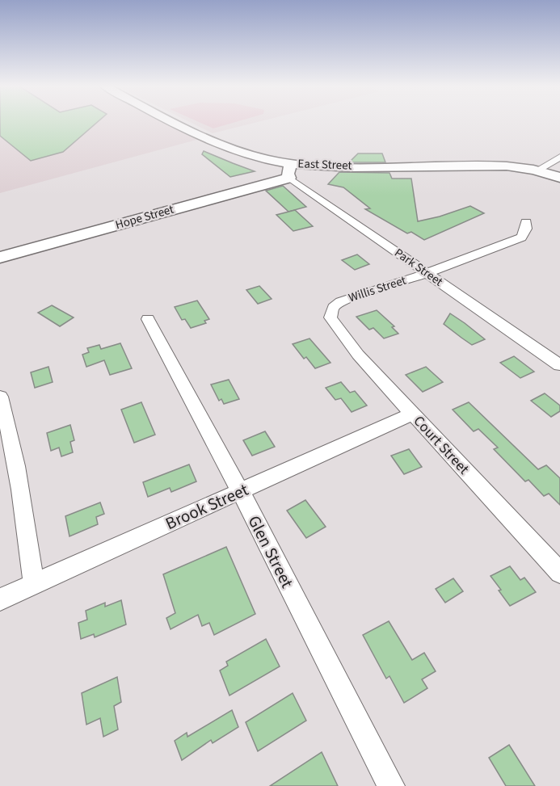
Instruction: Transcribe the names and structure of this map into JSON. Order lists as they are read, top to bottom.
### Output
{
  "streets": {
    "main road": ["East Street", "Hope Street"],
    "street": [
      "Park Street",
      "Willis Street",
      "Court Street",
      "Brook Street",
      "Glen Street"
    ]
  },
  "crossings": [
    ["East Street", "Hope Street"],
    ["East Street", "Park Street"],
    ["Hope Street", "Park Street"],
    ["Park Street", "Willis Street"],
    ["Willis Street", "Court Street"],
    ["Court Street", "Brook Street"],
    ["Brook Street", "Glen Street"]
  ]
}
